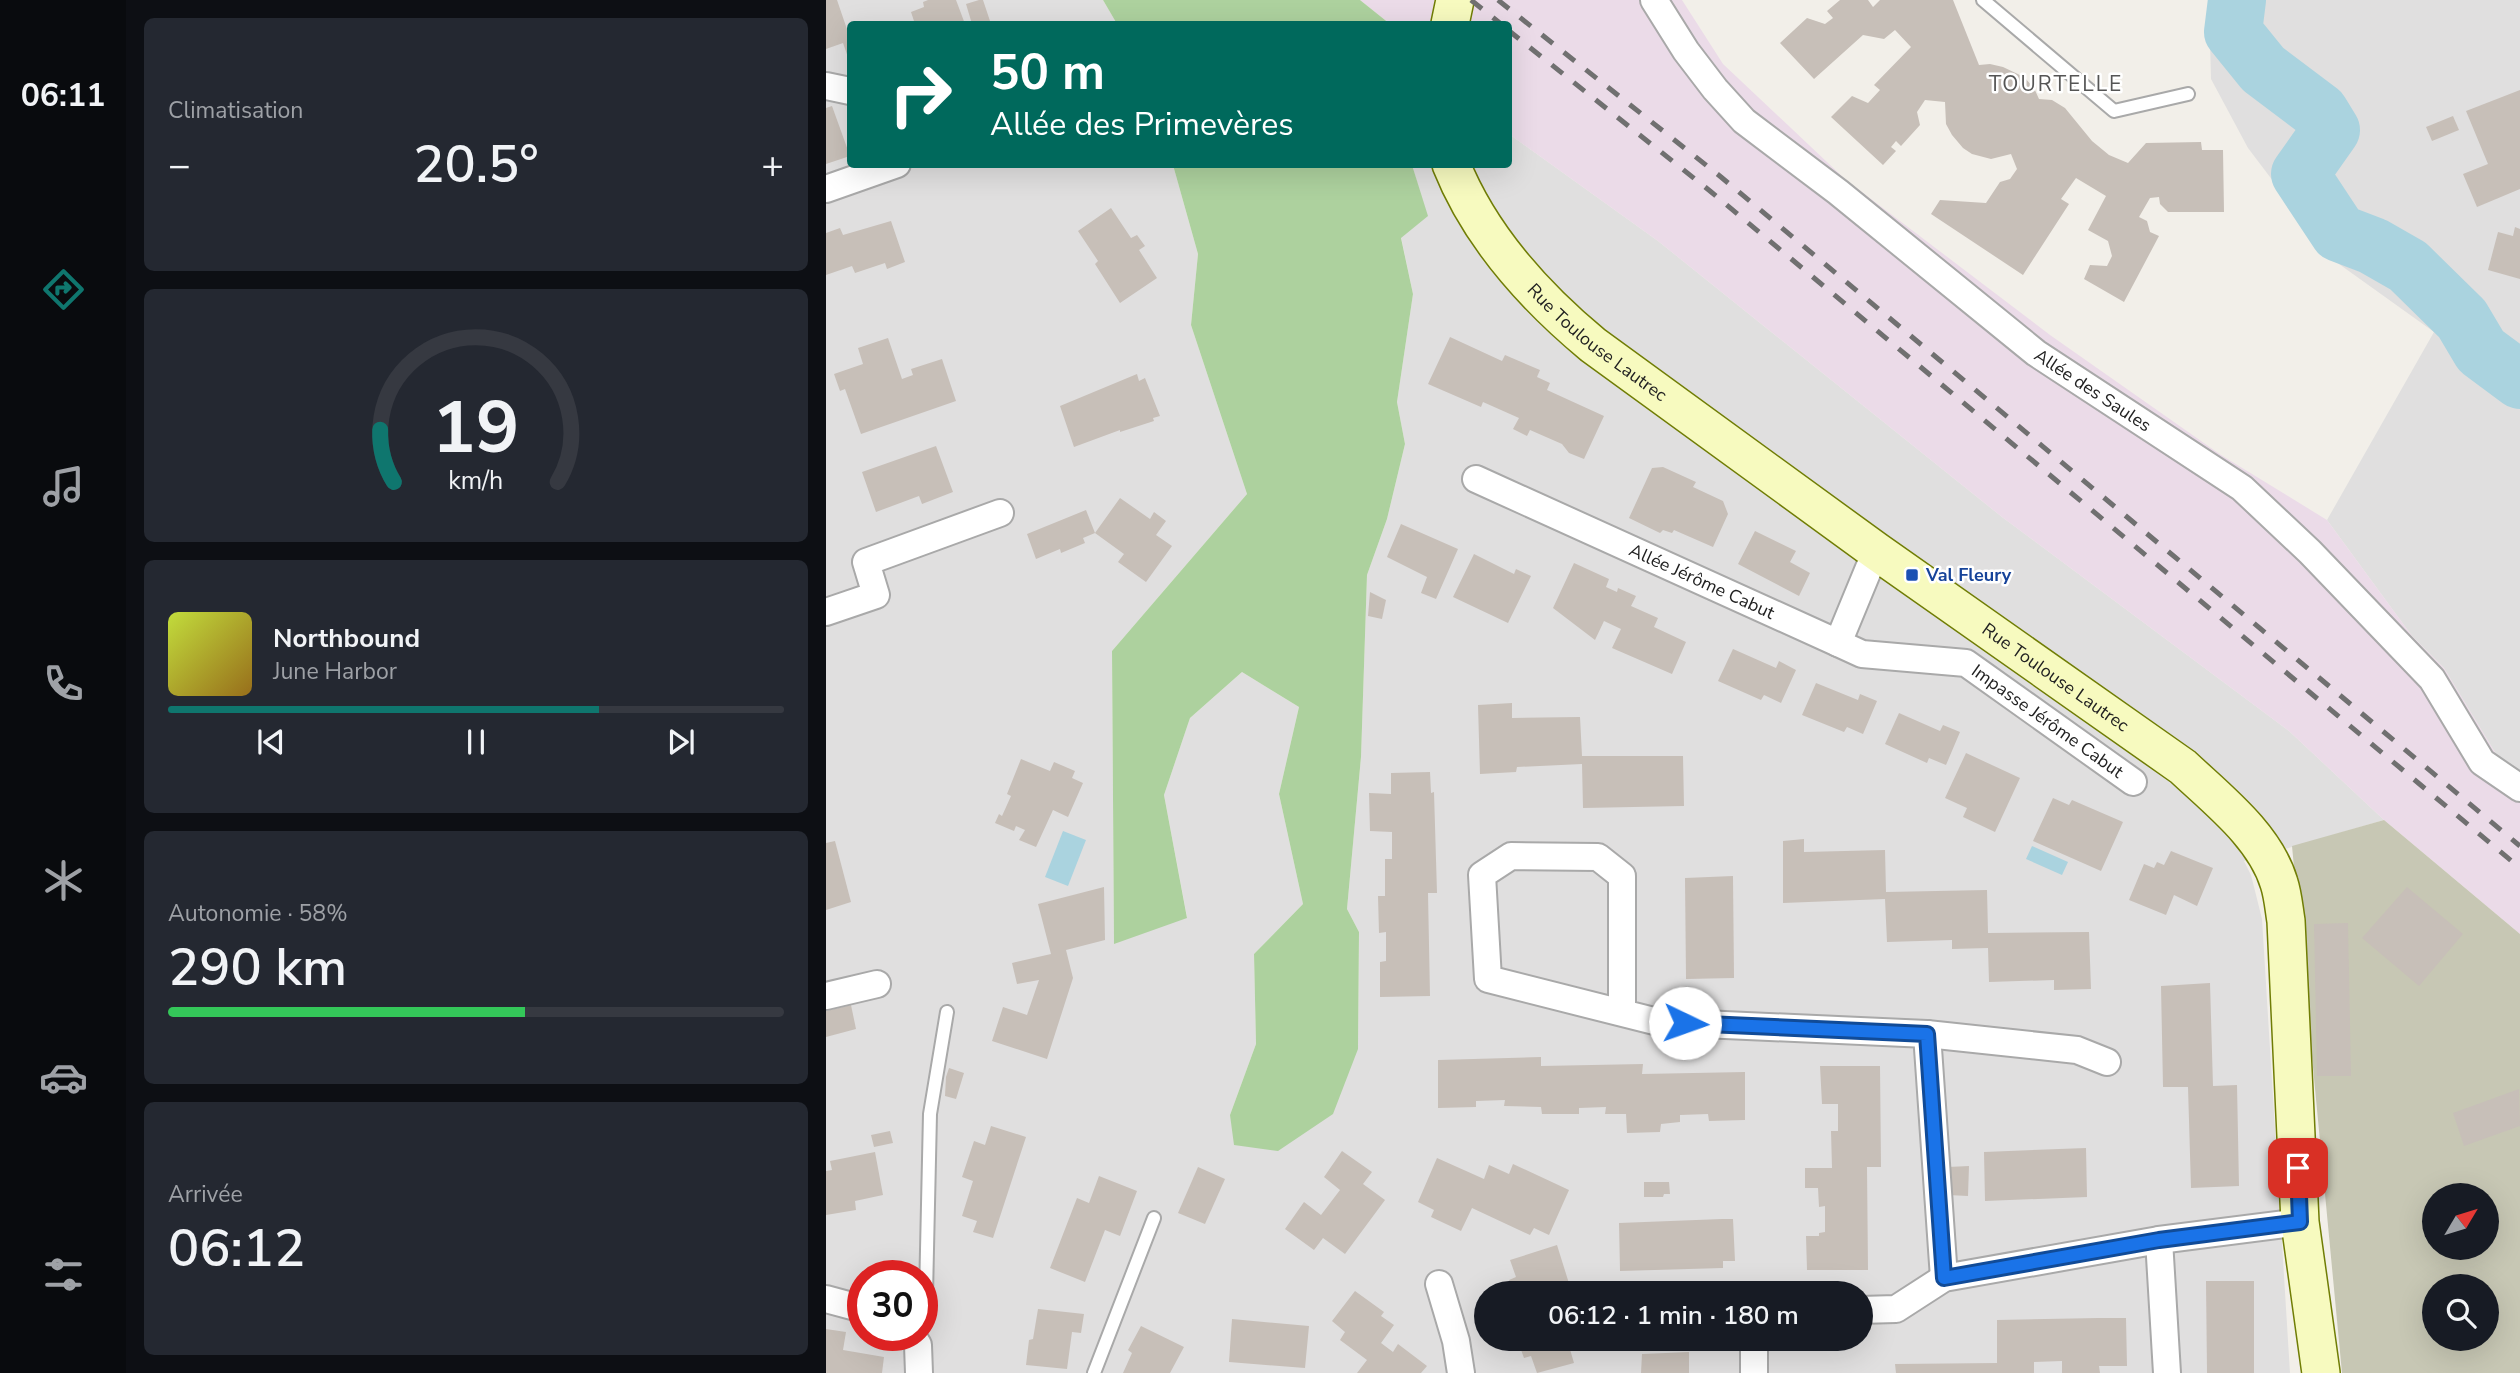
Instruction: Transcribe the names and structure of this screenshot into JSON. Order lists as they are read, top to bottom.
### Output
{
  "streets": {
    "street": [
      "Rue Toulouse Lautrec",
      "Allée des Saules",
      "Allée Jérôme Cabut",
      "Impasse Jérôme Cabut"
    ]
  },
  "crossings": [
    ["Allée Jérôme Cabut", "Impasse Jérôme Cabut"]
  ],
  "districts": ["TOURTELLE"],
  "places": {
    "transit": ["Val Fleury"]
  },
  "north": "top right",
  "page": {
    "tabs": "06:11",
    "tile": [
      "Climatisation",
      ["Autonomie · 58%", "290 km"],
      ["Arrivée", "06:12"]
    ],
    "turn": ["50 m", "Allée des Primevères"],
    "heat": ["−", "20.5°", "+"],
    "song": ["Northbound", "June Harbor"],
    "limit": "30",
    "trip": "06:12 · 1 min · 180 m",
    "gauge": ["19", "km/h"]
  }
}
